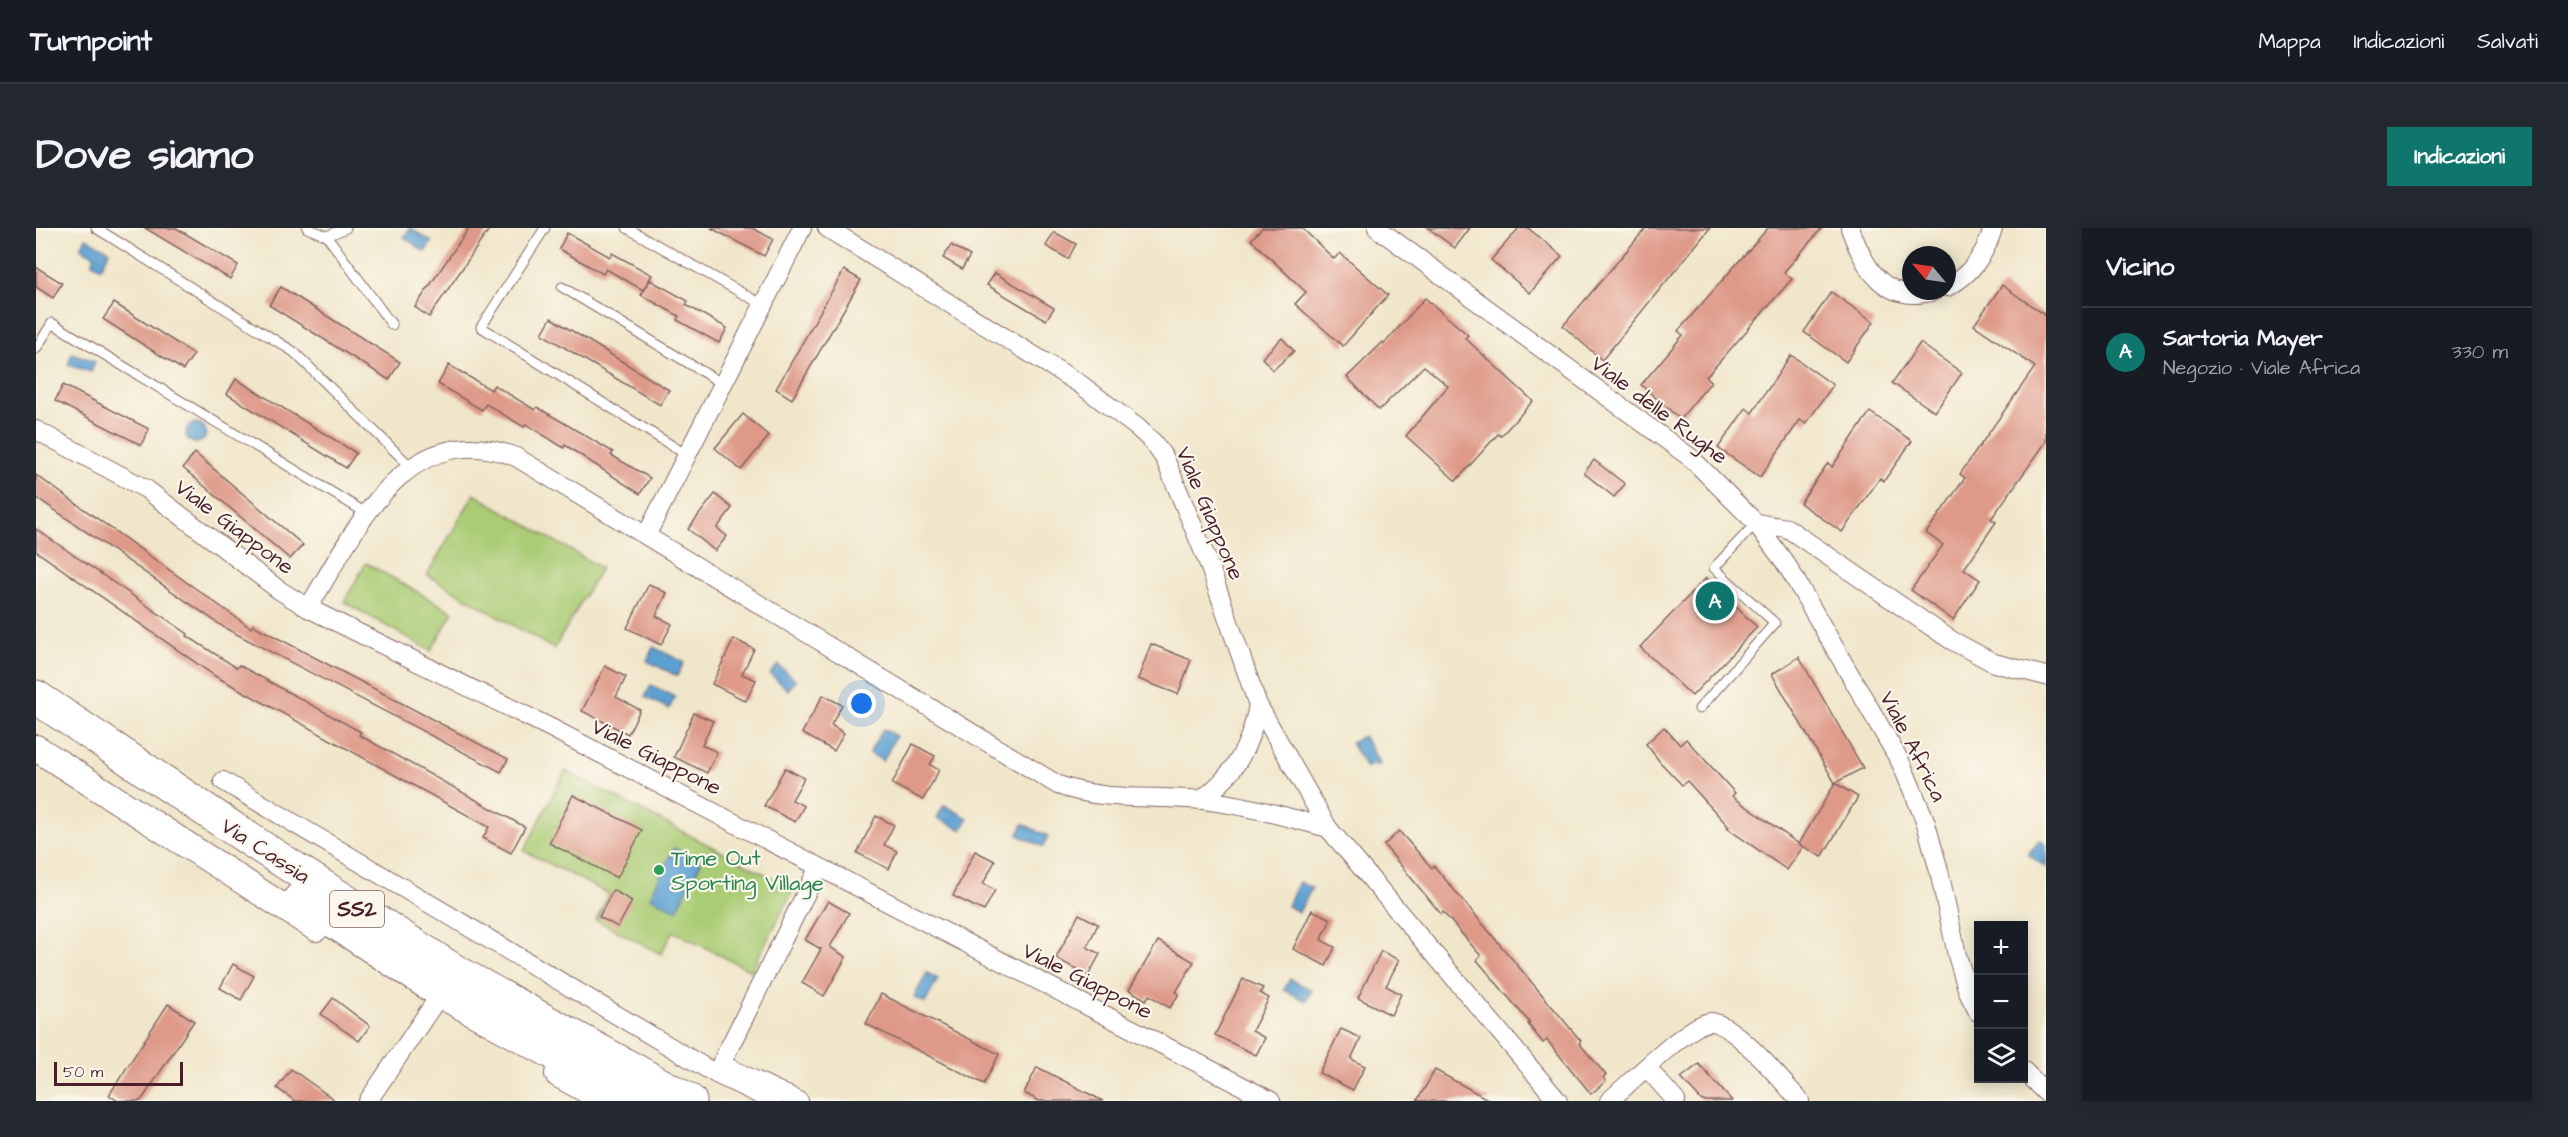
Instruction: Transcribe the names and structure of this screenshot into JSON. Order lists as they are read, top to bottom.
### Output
{
  "streets": {
    "highway": ["Via Cassia", "SS2"],
    "street": ["Viale delle Rughe", "Viale Giappone", "Viale Africa"]
  },
  "crossings": [
    ["Viale delle Rughe", "Viale Africa"]
  ],
  "places": ["Time Out Sporting Village"],
  "scale_bar": "50 m",
  "north": "top left",
  "page": {
    "header": "Turnpoint",
    "nav": ["Mappa", "Indicazioni", "Salvati"],
    "title": "Dove siamo",
    "buttons": "Indicazioni",
    "heading": "Vicino",
    "list": [
      {
        "mark": "A",
        "name": "Sartoria Mayer",
        "note": "Negozio · Viale Africa",
        "value": "330 m"
      }
    ],
    "pins": "A",
    "map_buttons": ["+", "−"],
    "scale": "50 m"
  }
}
